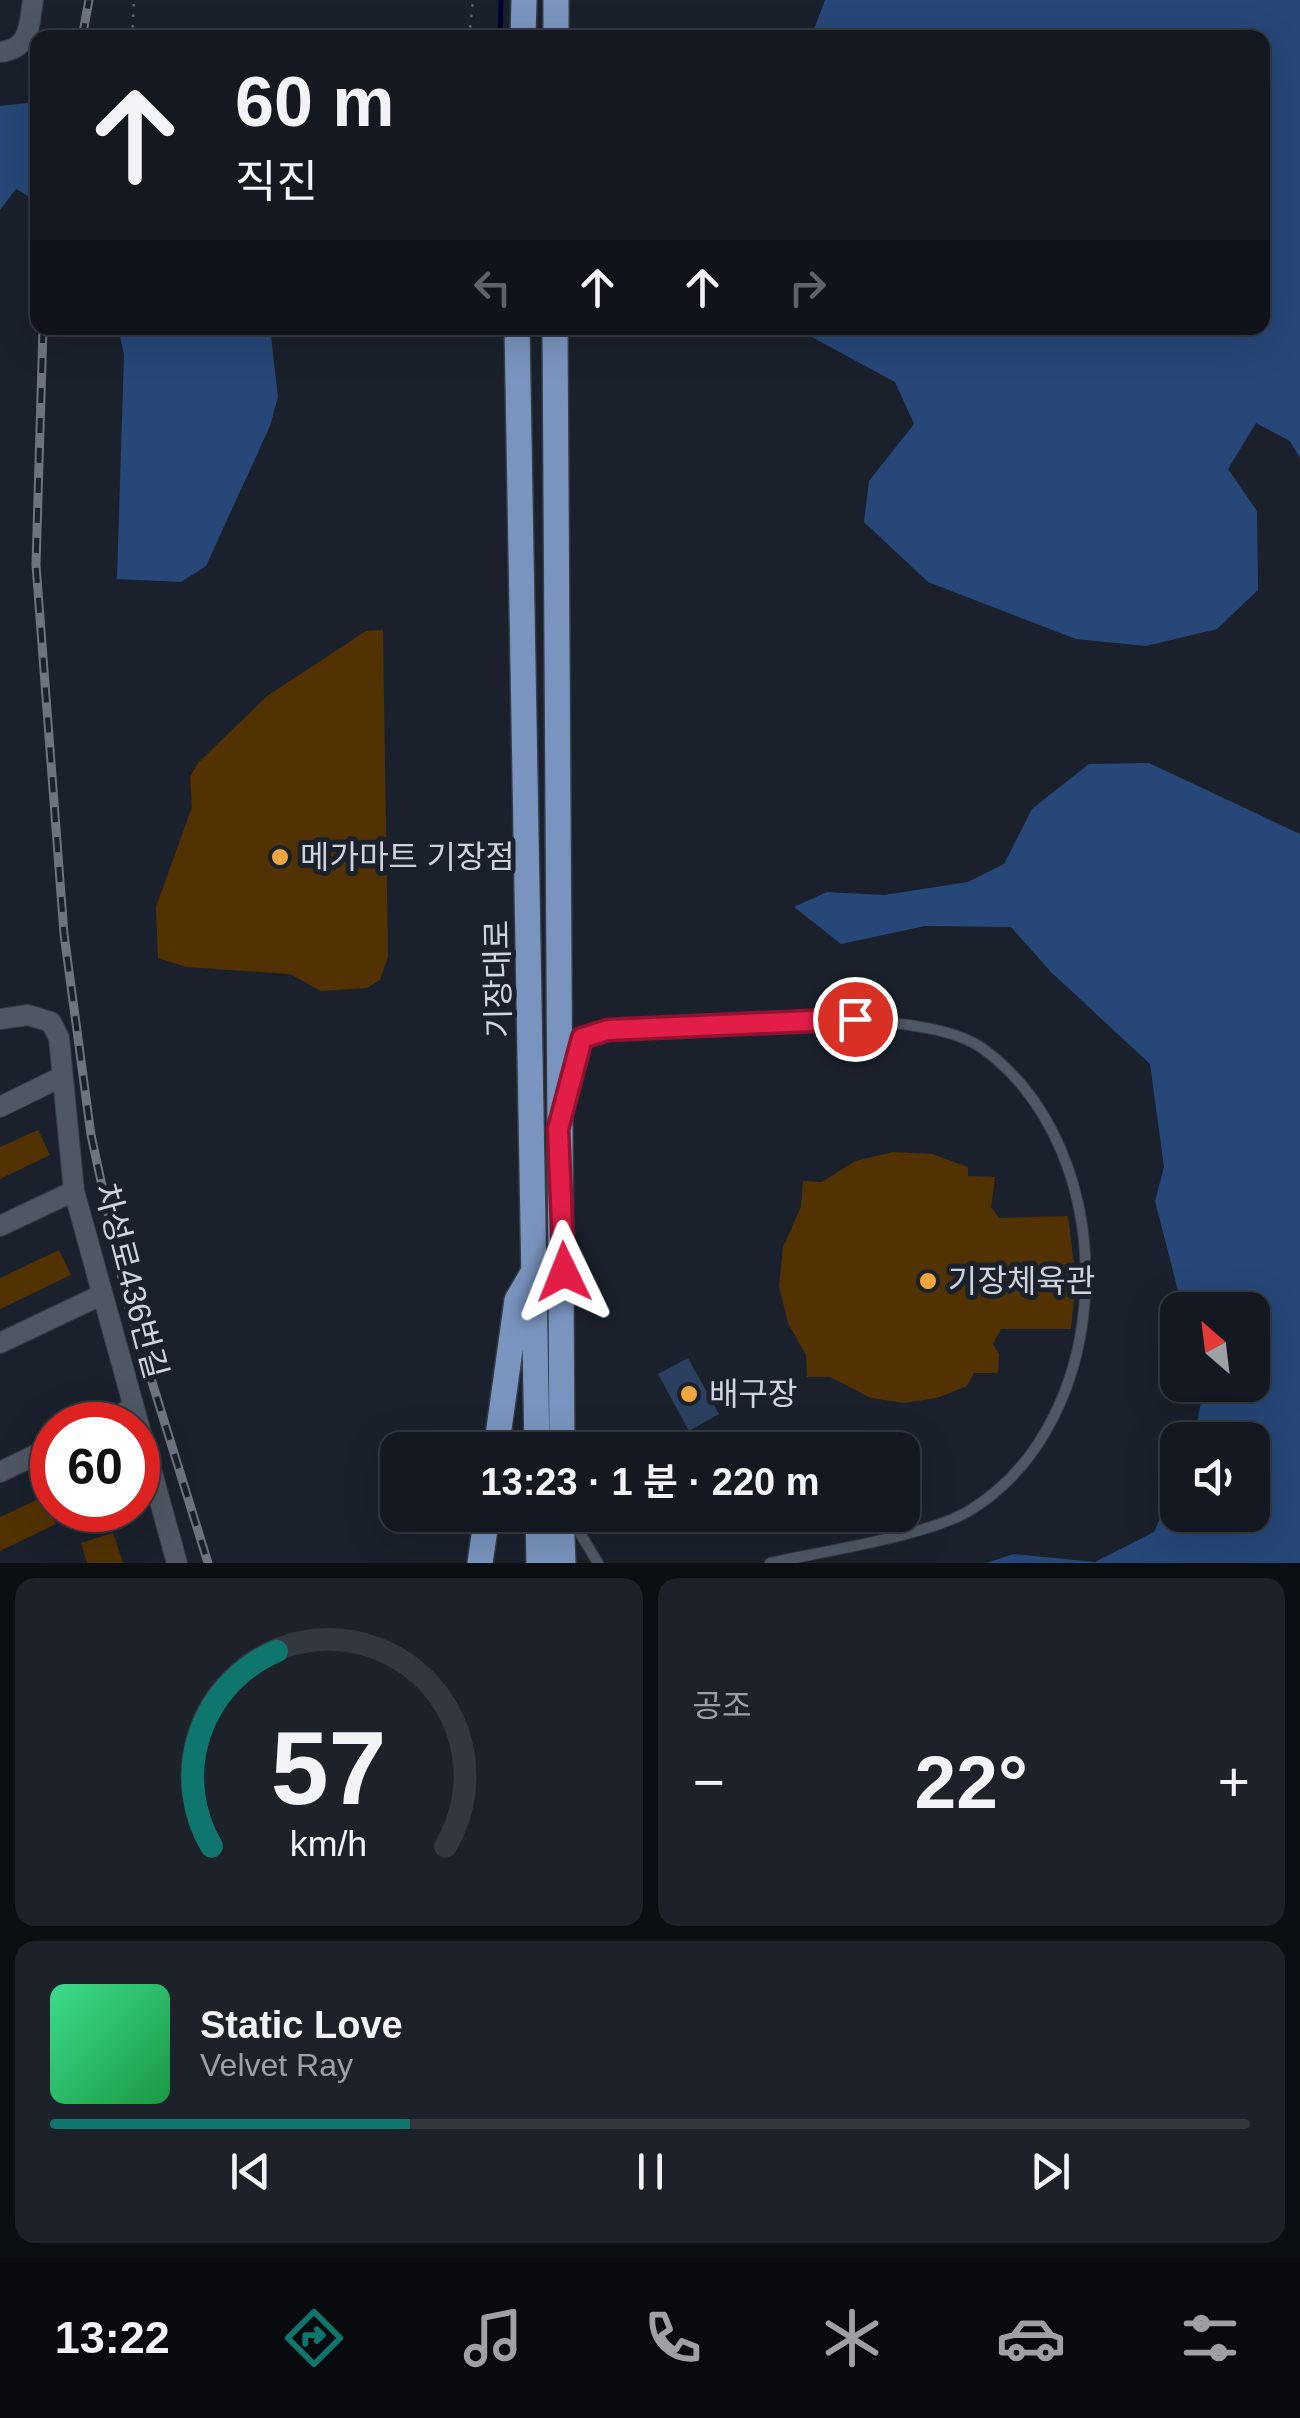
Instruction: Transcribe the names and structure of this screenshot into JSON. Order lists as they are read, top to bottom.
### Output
{
  "streets": {
    "main road": ["기장대로"],
    "street": ["차성로436번길"]
  },
  "places": ["메가마트 기장점", "기장체육관", "배구장"],
  "north": "top left",
  "page": {
    "turn": ["60 m", "직진"],
    "limit": "60",
    "trip": "13:23 · 1 분 · 220 m",
    "tile": "공조",
    "heat": ["−", "22°", "+"],
    "song": ["Static Love", "Velvet Ray"],
    "tabs": "13:22",
    "gauge": ["57", "km/h"]
  }
}
